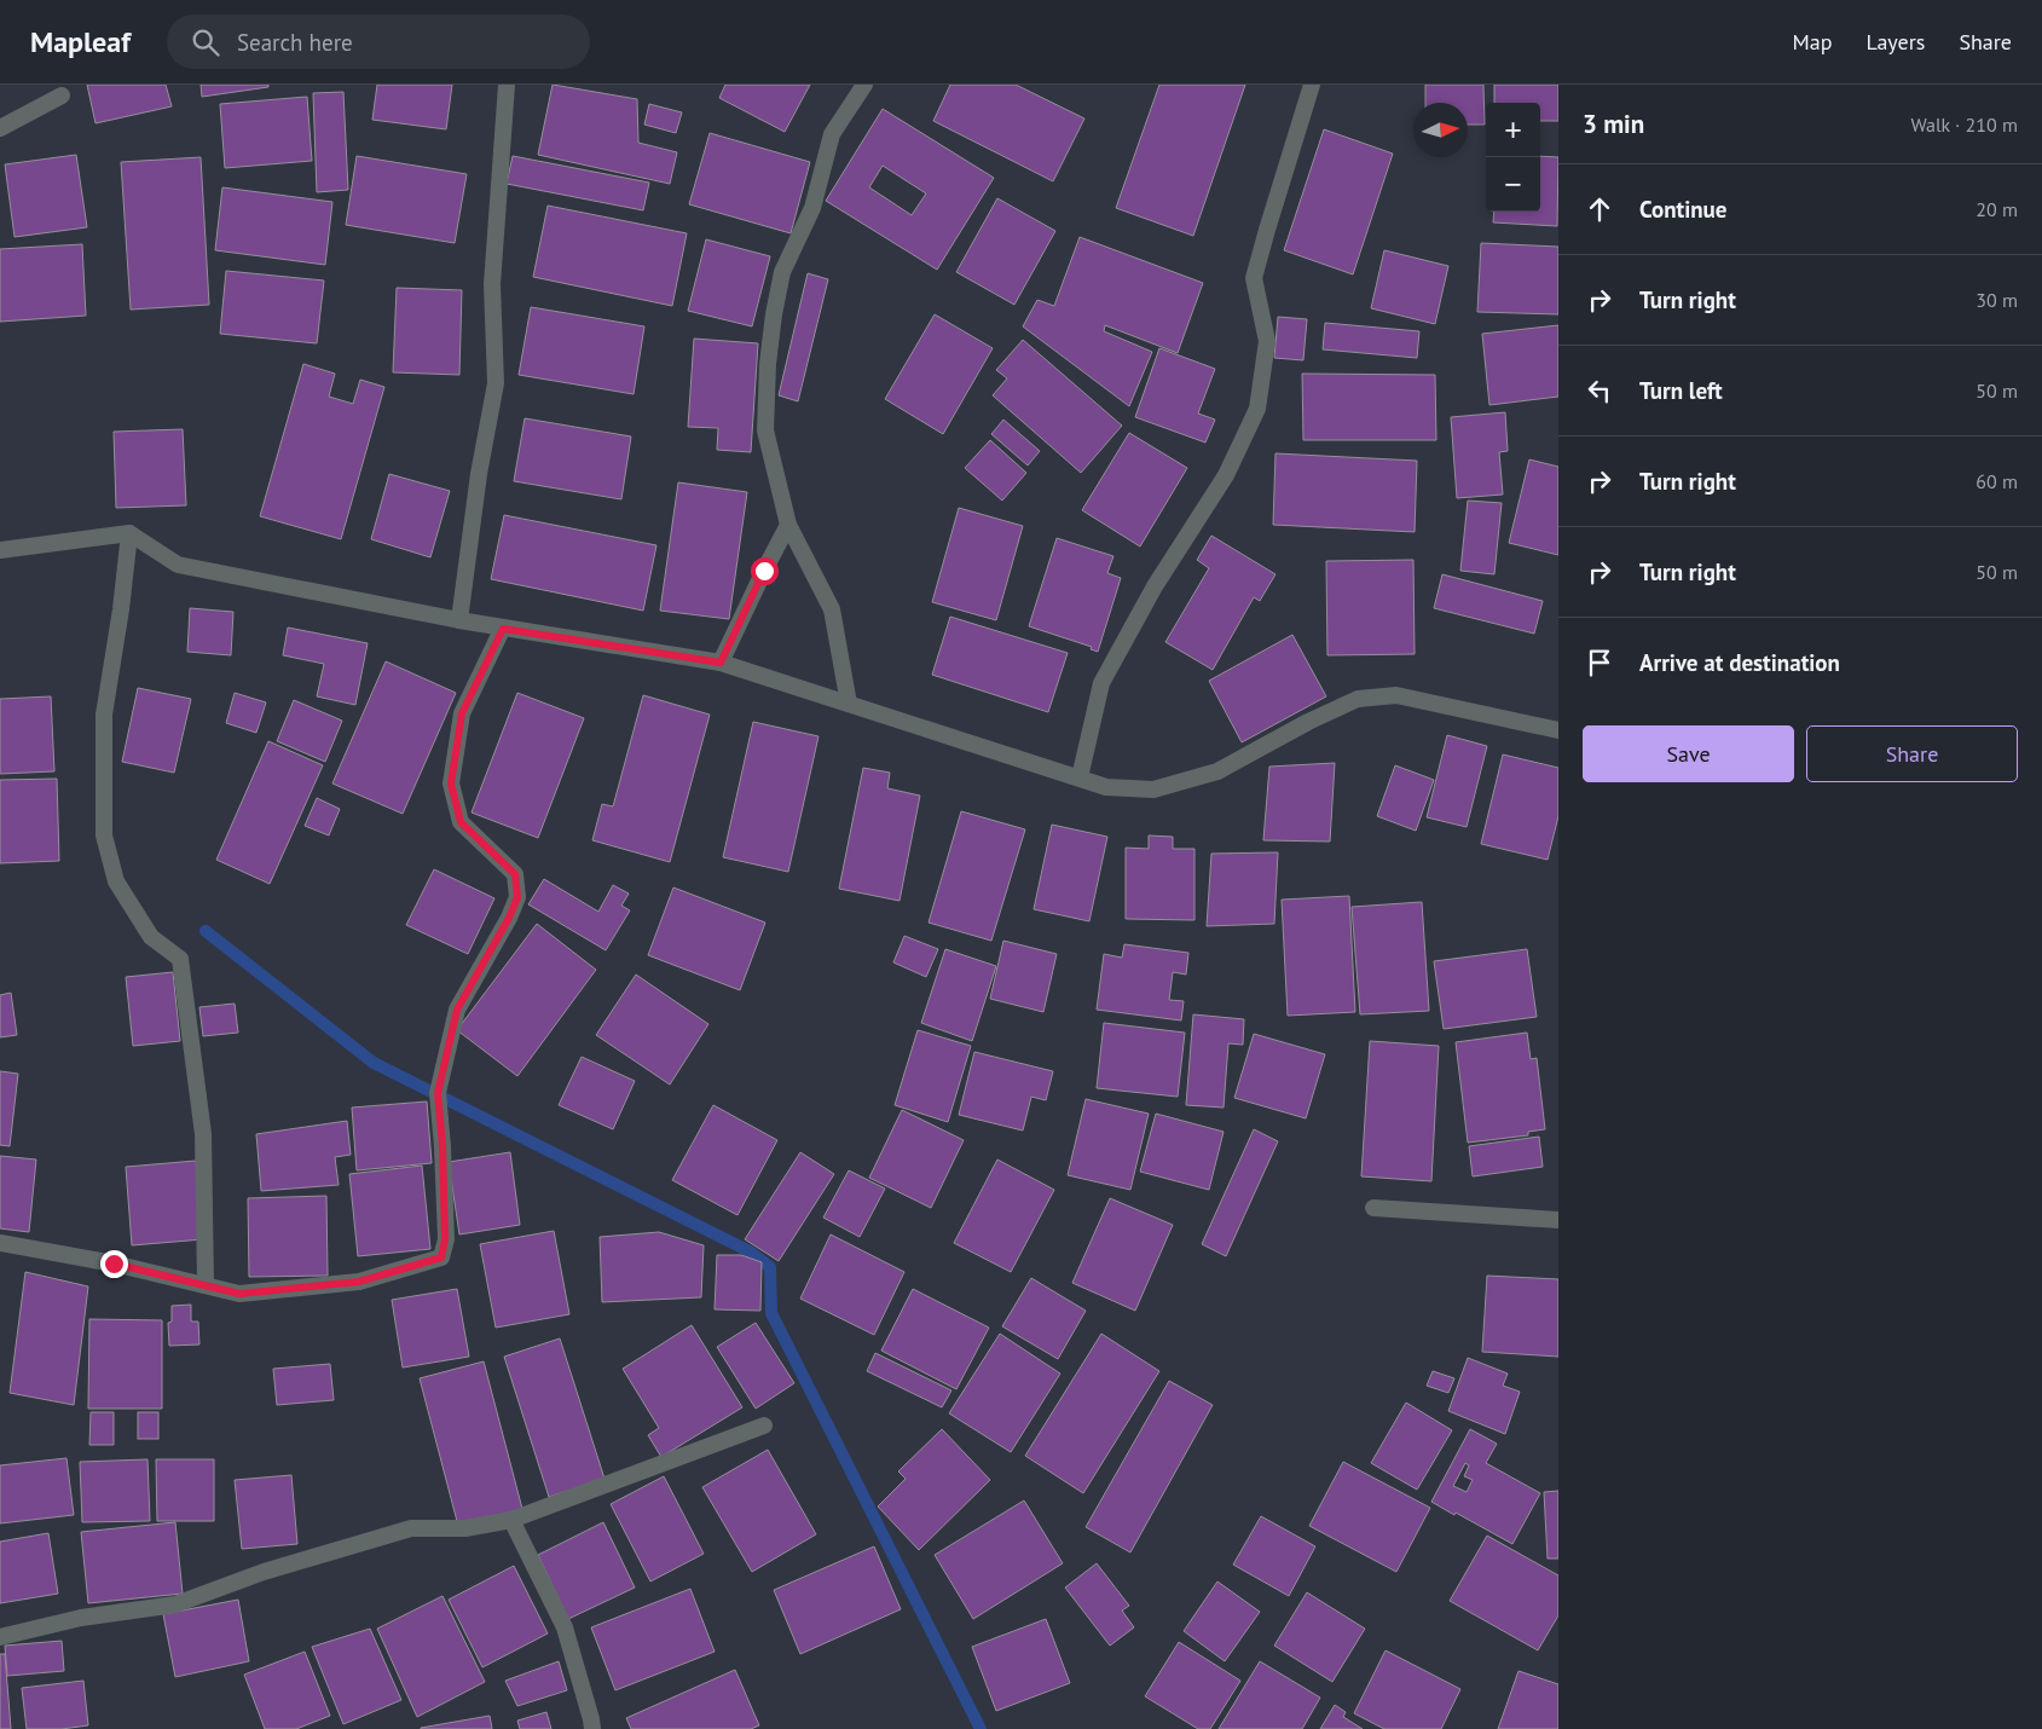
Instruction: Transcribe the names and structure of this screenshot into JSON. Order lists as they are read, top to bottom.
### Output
{
  "north": "right",
  "page": {
    "header": "Mapleaf",
    "search": "Search here",
    "nav": ["Map", "Layers", "Share"],
    "heading": ["3 min", "Walk · 210 m"],
    "map_buttons": ["+", "−"],
    "list": [
      ["Continue", "20 m"],
      ["Turn right", "30 m"],
      ["Turn left", "50 m"],
      ["Turn right", "60 m"],
      ["Turn right", "50 m"],
      "Arrive at destination"
    ],
    "buttons": ["Save", "Share"]
  }
}
